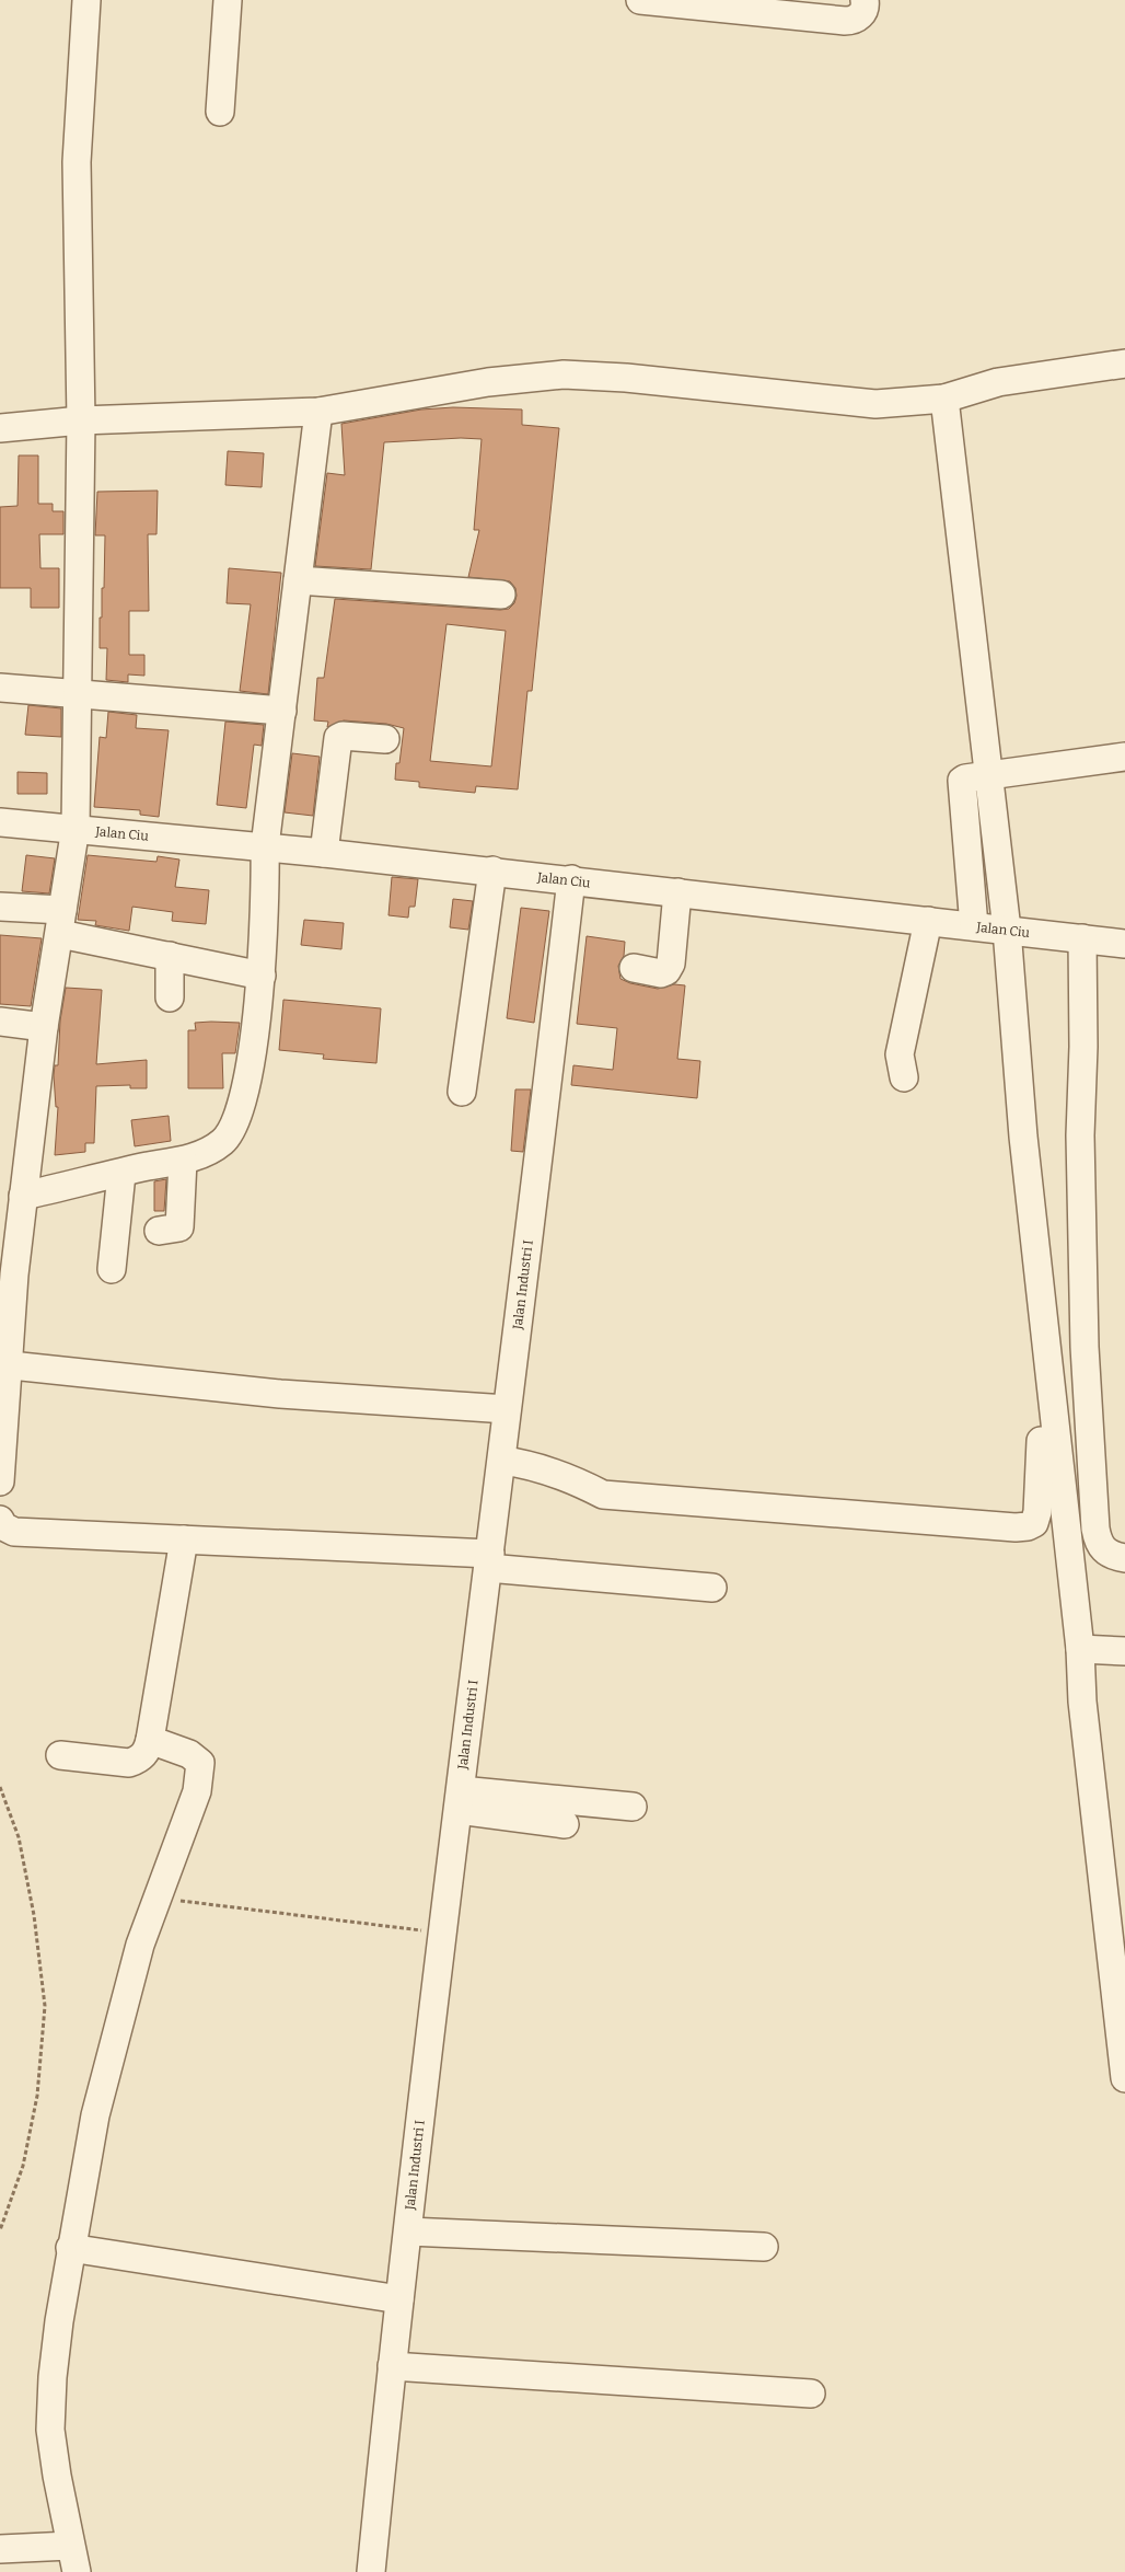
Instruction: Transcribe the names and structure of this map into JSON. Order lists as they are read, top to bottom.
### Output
{
  "streets": {
    "street": ["Jalan Ciu", "Jalan Industri I"]
  },
  "crossings": [
    ["Jalan Ciu", "Jalan Industri I"]
  ]
}
